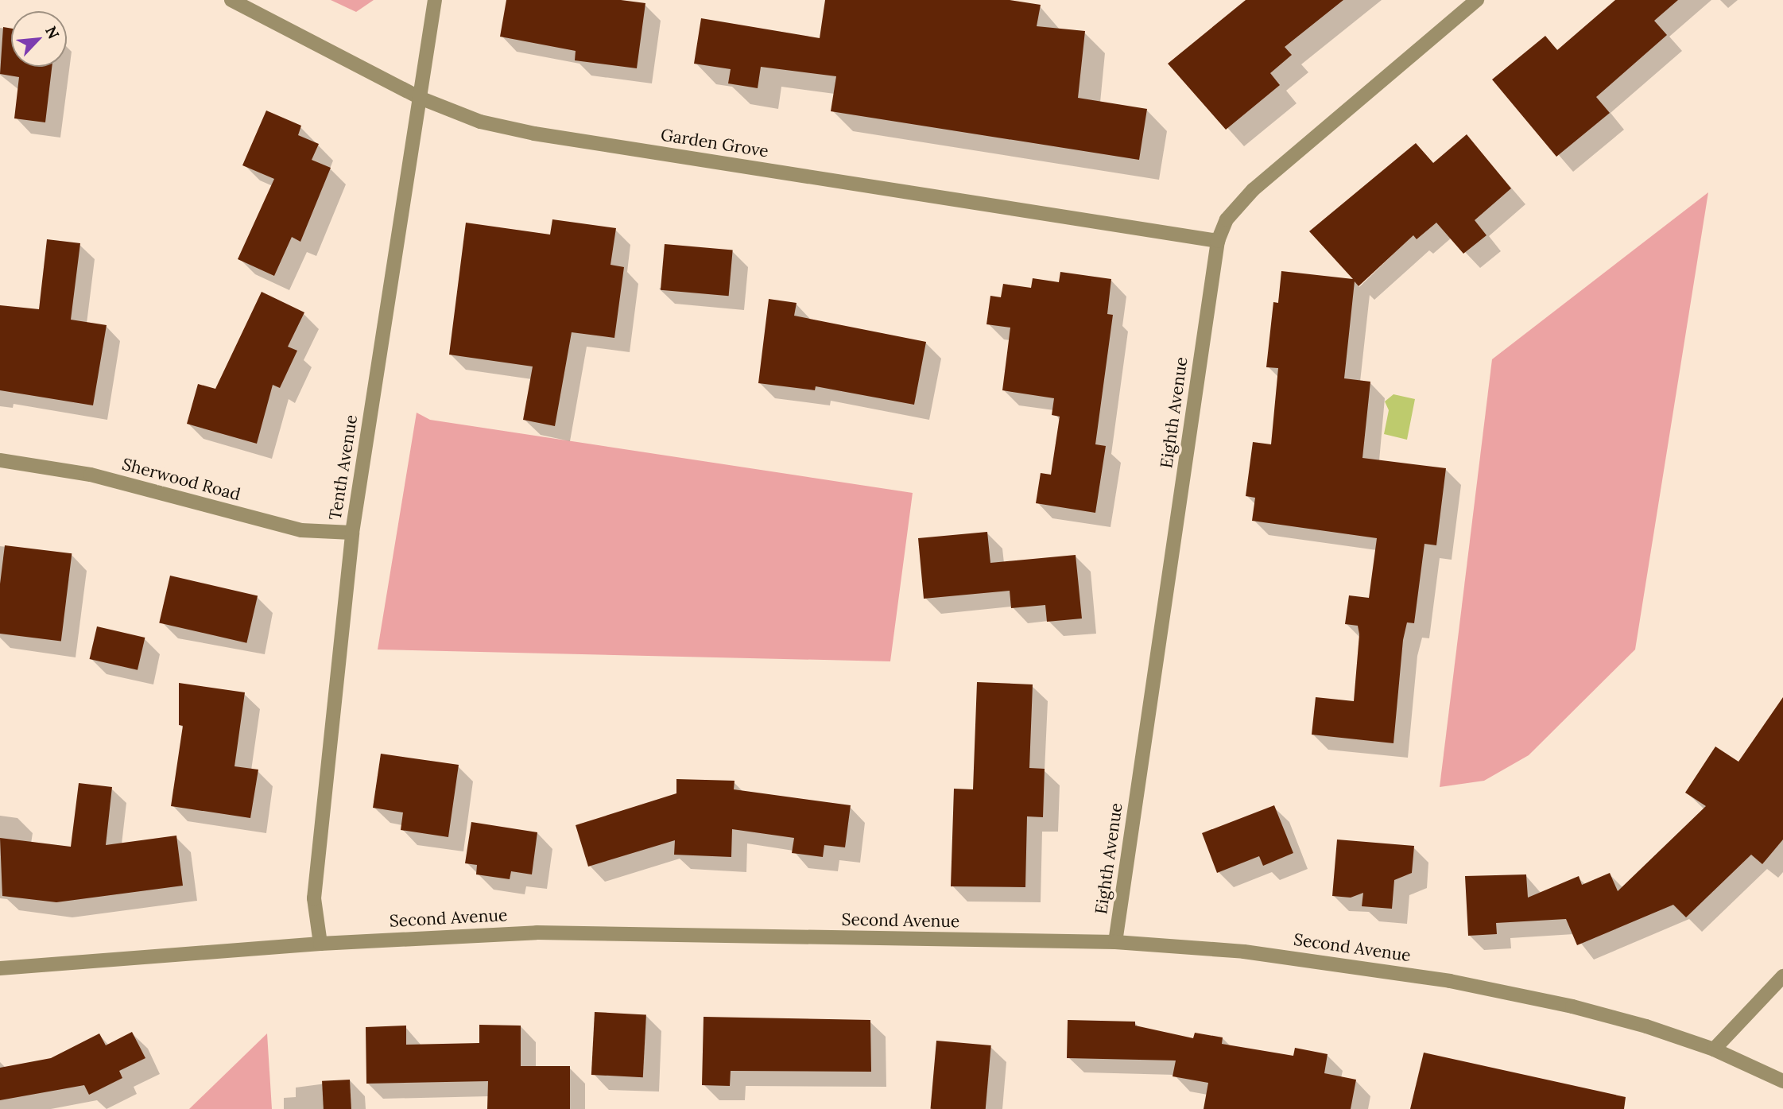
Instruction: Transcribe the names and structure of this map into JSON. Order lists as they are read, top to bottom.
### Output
{
  "streets": {
    "street": [
      "Garden Grove",
      "Eighth Avenue",
      "Tenth Avenue",
      "Sherwood Road",
      "Second Avenue"
    ]
  },
  "crossings": [
    ["Garden Grove", "Eighth Avenue"],
    ["Garden Grove", "Tenth Avenue"],
    ["Eighth Avenue", "Second Avenue"],
    ["Tenth Avenue", "Sherwood Road"],
    ["Tenth Avenue", "Second Avenue"]
  ],
  "north": "top right"
}
